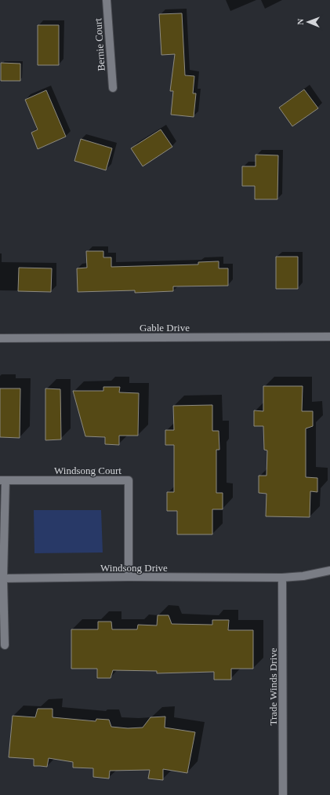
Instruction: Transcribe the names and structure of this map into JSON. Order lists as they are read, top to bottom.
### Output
{
  "streets": {
    "street": [
      "Bernie Court",
      "Gable Drive",
      "Windsong Court",
      "Windsong Drive",
      "Trade Winds Drive"
    ]
  },
  "crossings": [
    ["Windsong Court", "Windsong Drive"],
    ["Windsong Drive", "Trade Winds Drive"]
  ],
  "north": "left"
}
